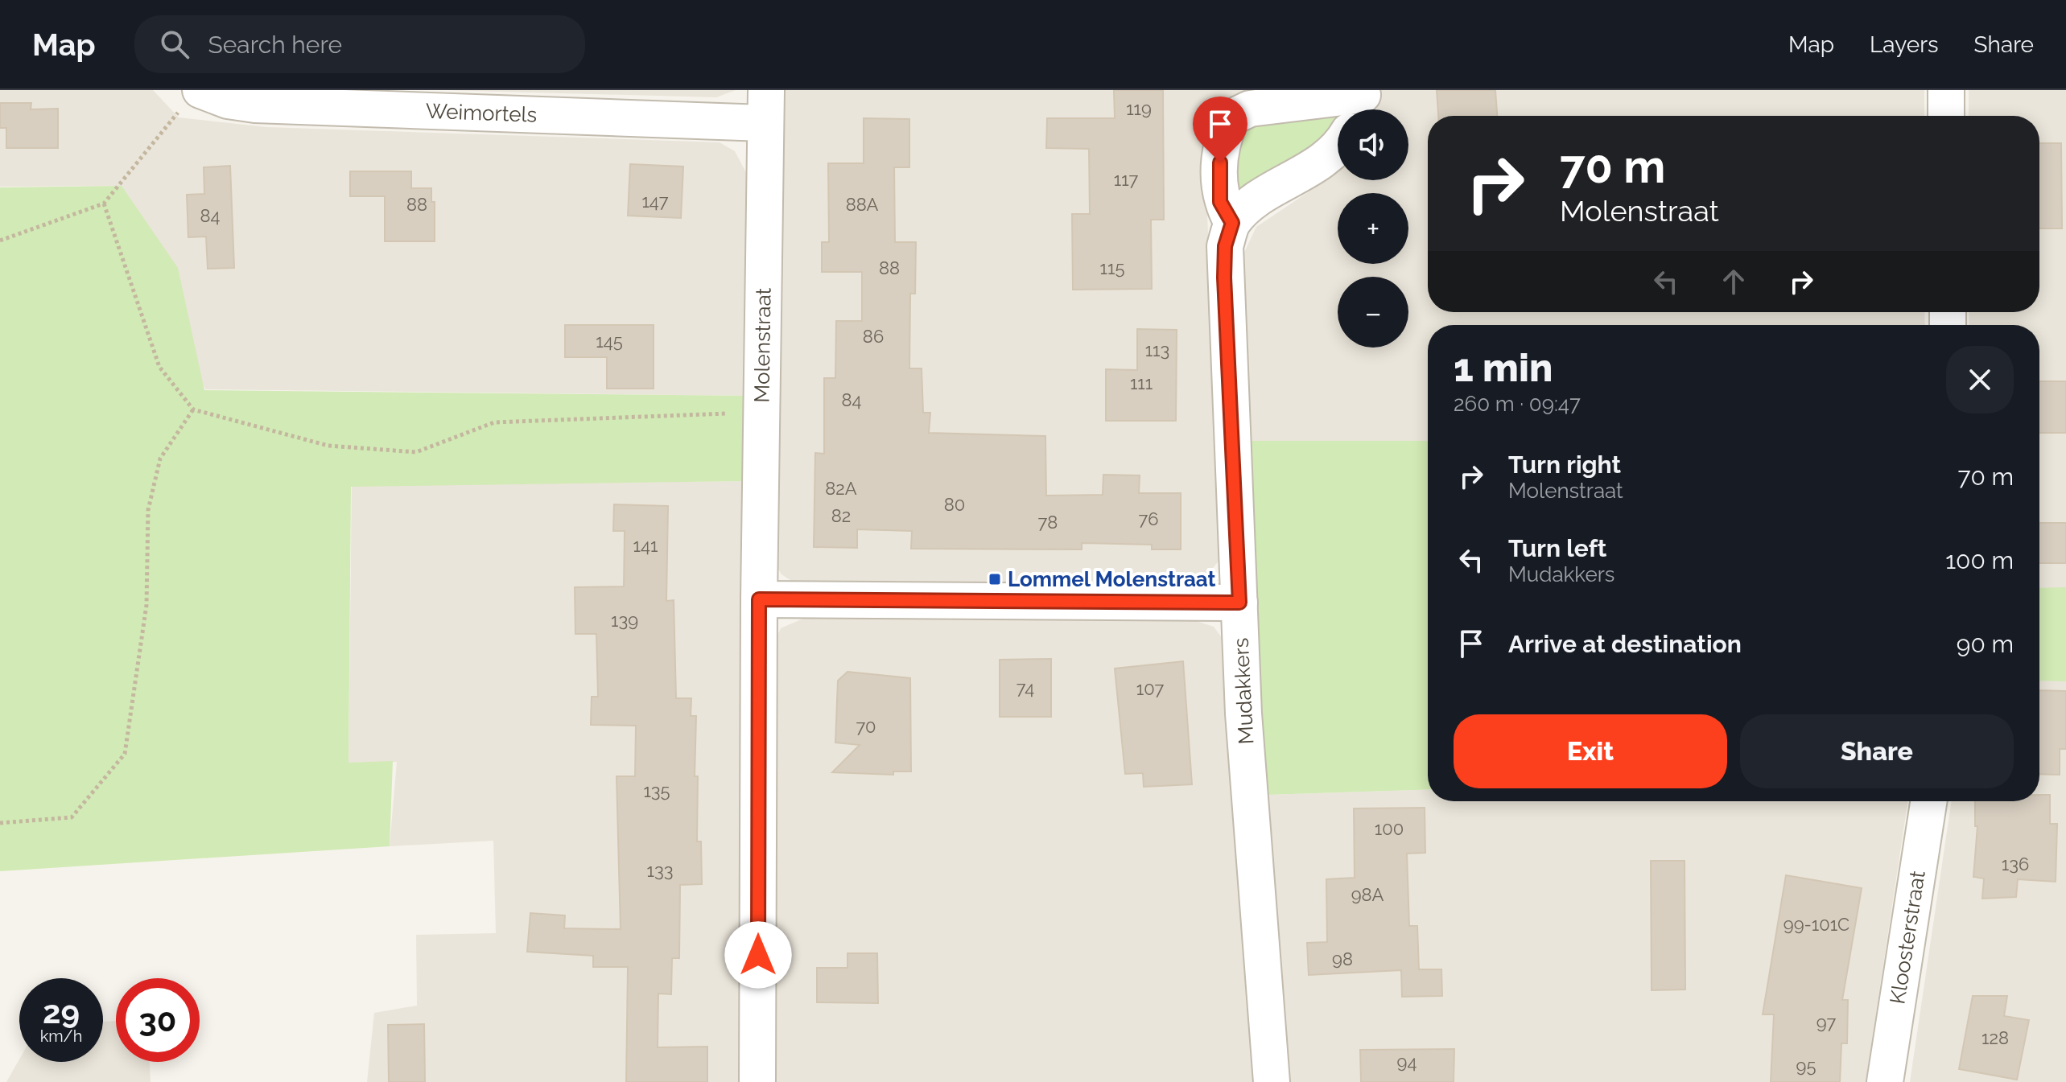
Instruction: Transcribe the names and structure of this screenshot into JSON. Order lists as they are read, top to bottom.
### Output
{
  "streets": {
    "street": [
      "Weimortels",
      "Molenstraat",
      "Mudakkers",
      "Kloosterstraat"
    ]
  },
  "crossings": [
    ["Weimortels", "Molenstraat"]
  ],
  "places": {
    "transit": ["Lommel Molenstraat"]
  },
  "house_numbers": [
    "119",
    "117",
    "147",
    "88",
    "88A",
    "84",
    "88",
    "115",
    "86",
    "145",
    "113",
    "111",
    "84",
    "82A",
    "80",
    "82",
    "76",
    "78",
    "141",
    "139",
    "74",
    "107",
    "70",
    "135",
    "100",
    "136",
    "133",
    "98A",
    "99-101C",
    "98",
    "97",
    "128",
    "94",
    "95"
  ],
  "page": {
    "header": "Map",
    "search": "Search here",
    "nav": ["Map", "Layers", "Share"],
    "map_buttons": ["+", "−"],
    "turn": ["70 m", "Molenstraat"],
    "heading": ["1 min", "260 m · 09:47"],
    "list": [
      {
        "name": "Turn right",
        "note": "Molenstraat",
        "value": "70 m"
      },
      {
        "name": "Turn left",
        "note": "Mudakkers",
        "value": "100 m"
      },
      {
        "name": "Arrive at destination",
        "value": "90 m"
      }
    ],
    "buttons": ["Exit", "Share"],
    "speed": "29 km/h",
    "limit": "30"
  }
}
